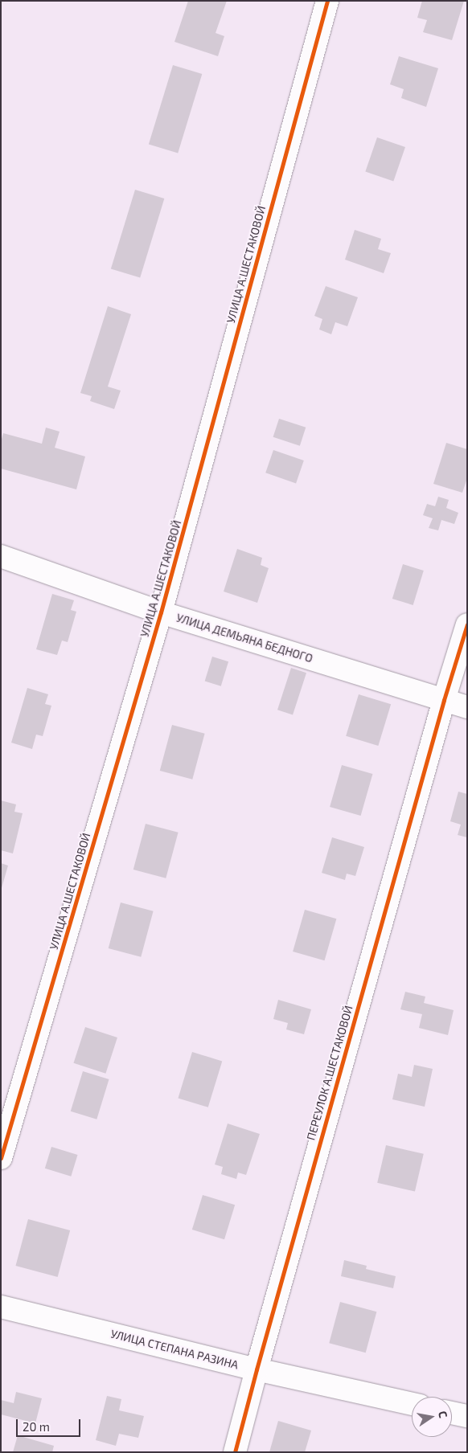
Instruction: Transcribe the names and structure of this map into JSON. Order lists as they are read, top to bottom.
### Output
{
  "streets": {
    "street": [
      "УЛИЦА А.ШЕСТАКОВОЙ",
      "УЛИЦА ДЕМЬЯНА БЕДНОГО",
      "ПЕРЕУЛОК А.ШЕСТАКОВОЙ",
      "УЛИЦА СТЕПАНА РАЗИНА"
    ]
  },
  "crossings": [
    ["УЛИЦА А.ШЕСТАКОВОЙ", "УЛИЦА ДЕМЬЯНА БЕДНОГО"],
    ["УЛИЦА ДЕМЬЯНА БЕДНОГО", "ПЕРЕУЛОК А.ШЕСТАКОВОЙ"],
    ["ПЕРЕУЛОК А.ШЕСТАКОВОЙ", "УЛИЦА СТЕПАНА РАЗИНА"]
  ],
  "scale_bar": "20 m",
  "north": "right"
}
